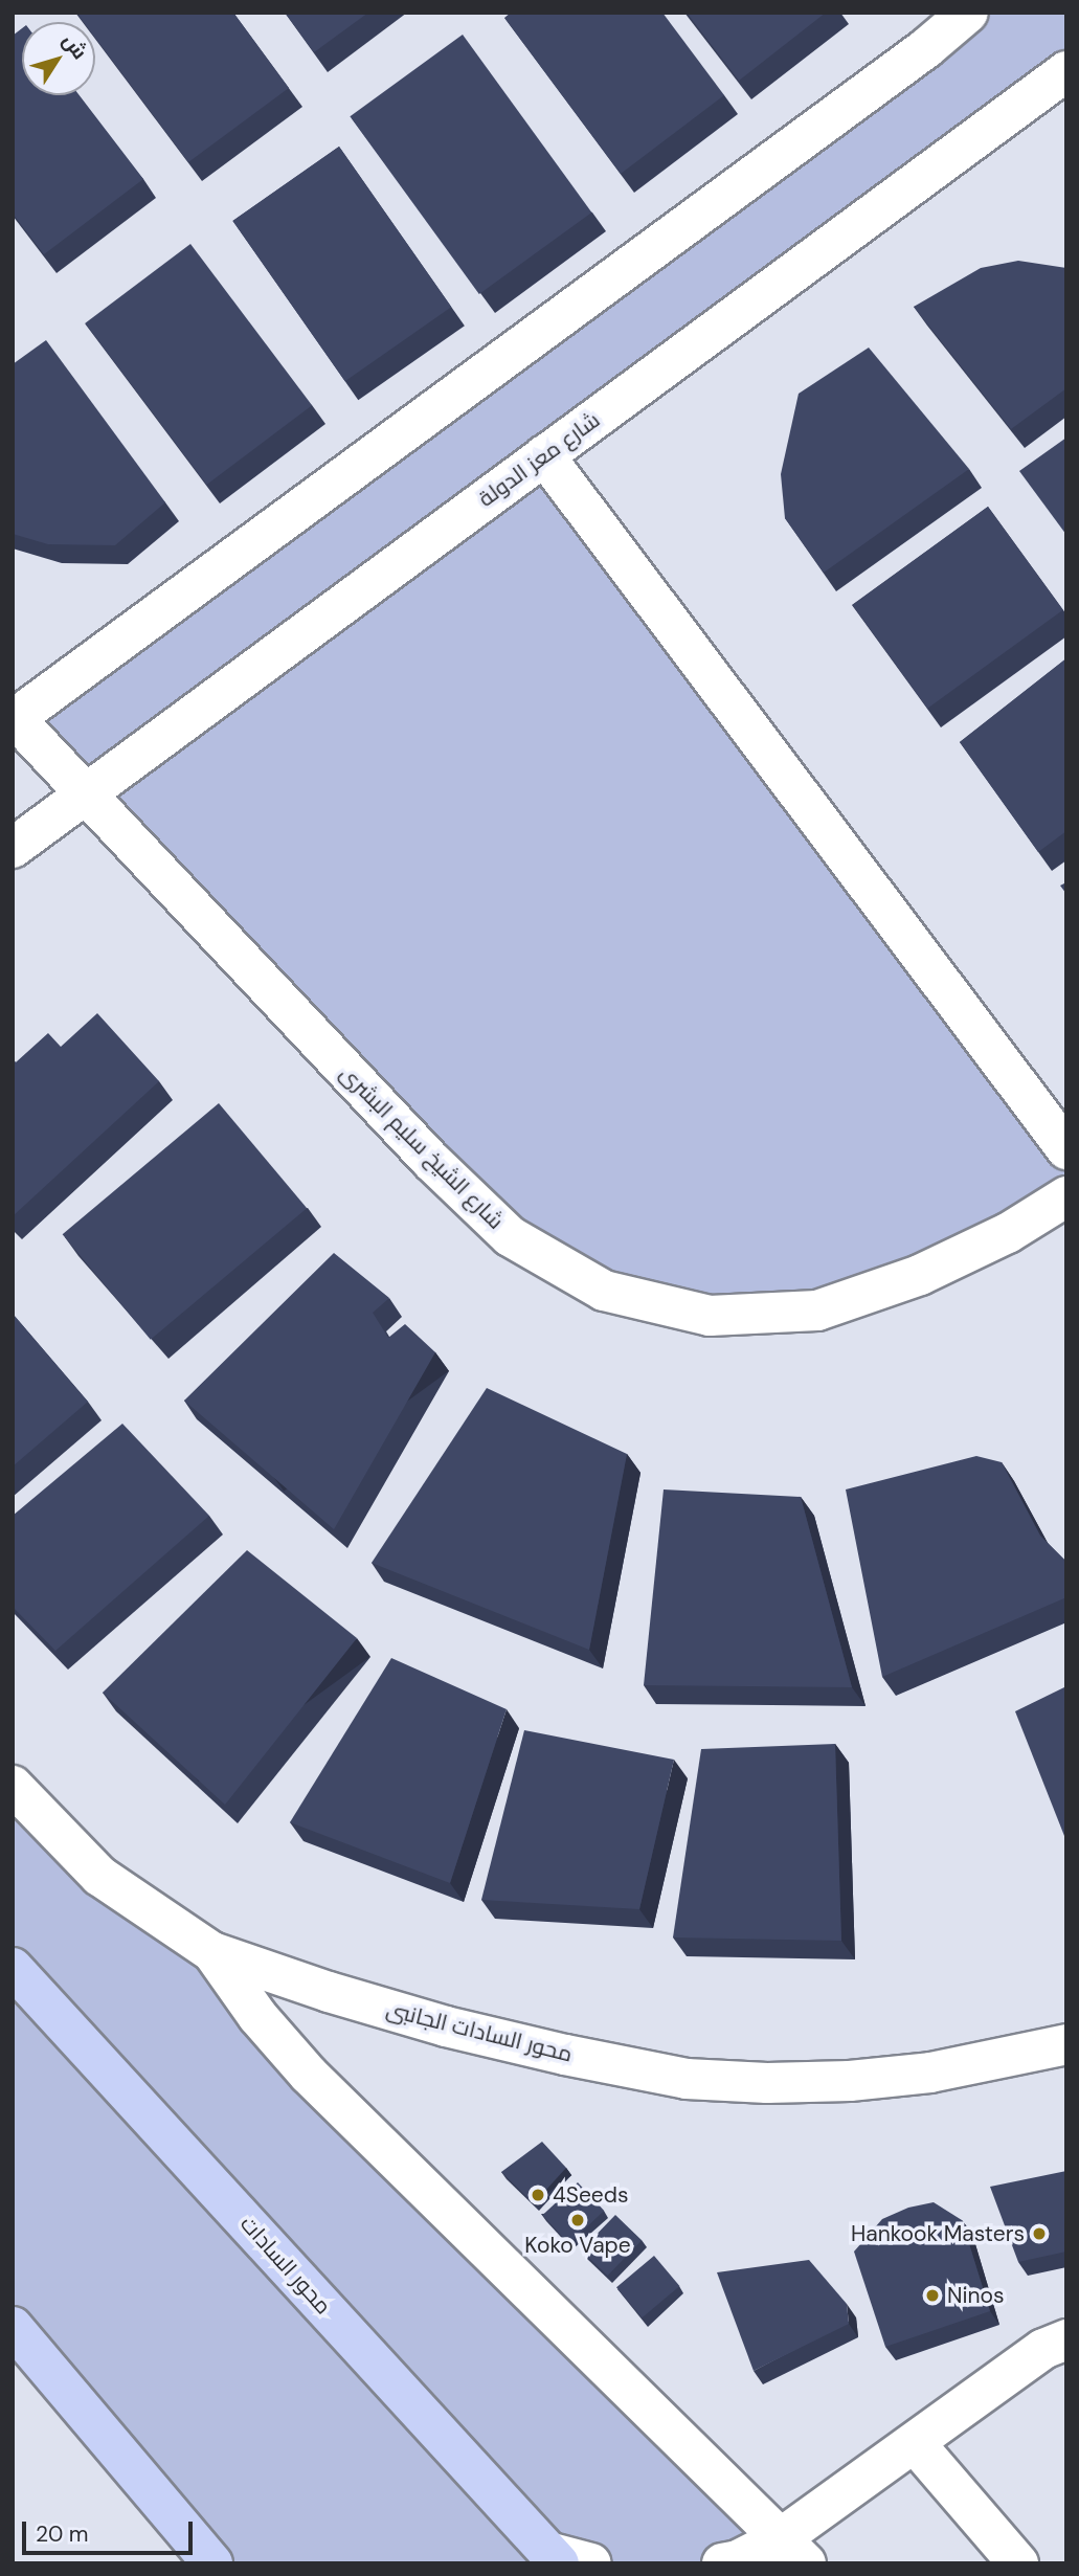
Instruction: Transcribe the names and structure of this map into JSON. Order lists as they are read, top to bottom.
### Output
{
  "streets": {
    "main road": ["محور السادات"],
    "street": ["شارع معز الدولة", "شارع الشيخ سليم البشرى", "محور السادات الجانبى"]
  },
  "crossings": [
    ["شارع معز الدولة", "شارع الشيخ سليم البشرى"]
  ],
  "places": [
    "4Seeds",
    "Koko Vape",
    "Hankook Masters",
    "Ninos"
  ],
  "scale_bar": "20 m",
  "north": "top right"
}
